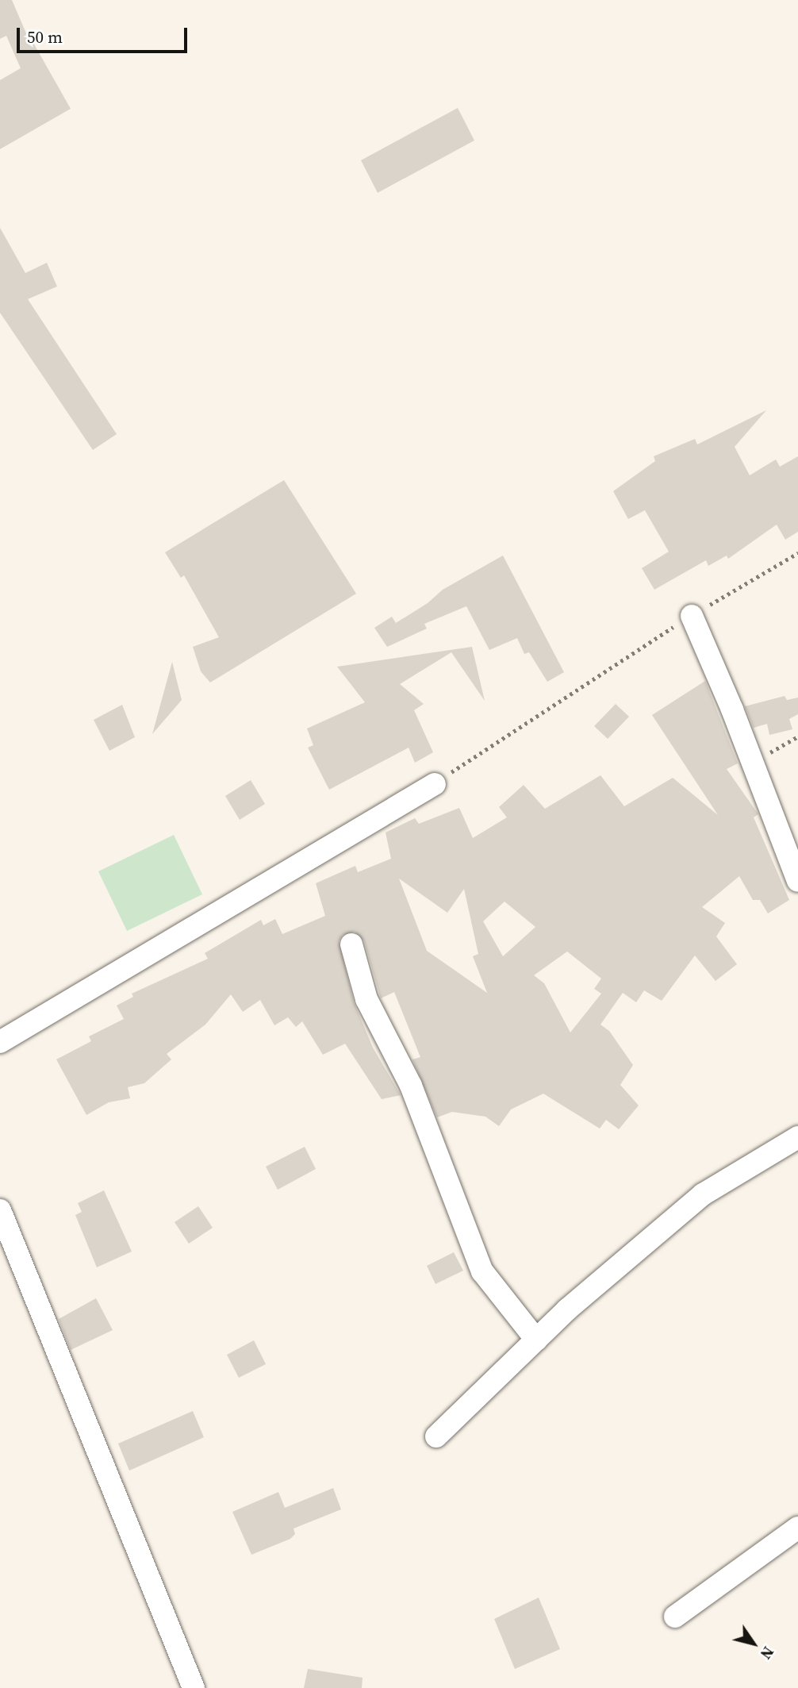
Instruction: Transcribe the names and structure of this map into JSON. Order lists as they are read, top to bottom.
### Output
{
  "scale_bar": "50 m",
  "north": "bottom right"
}
